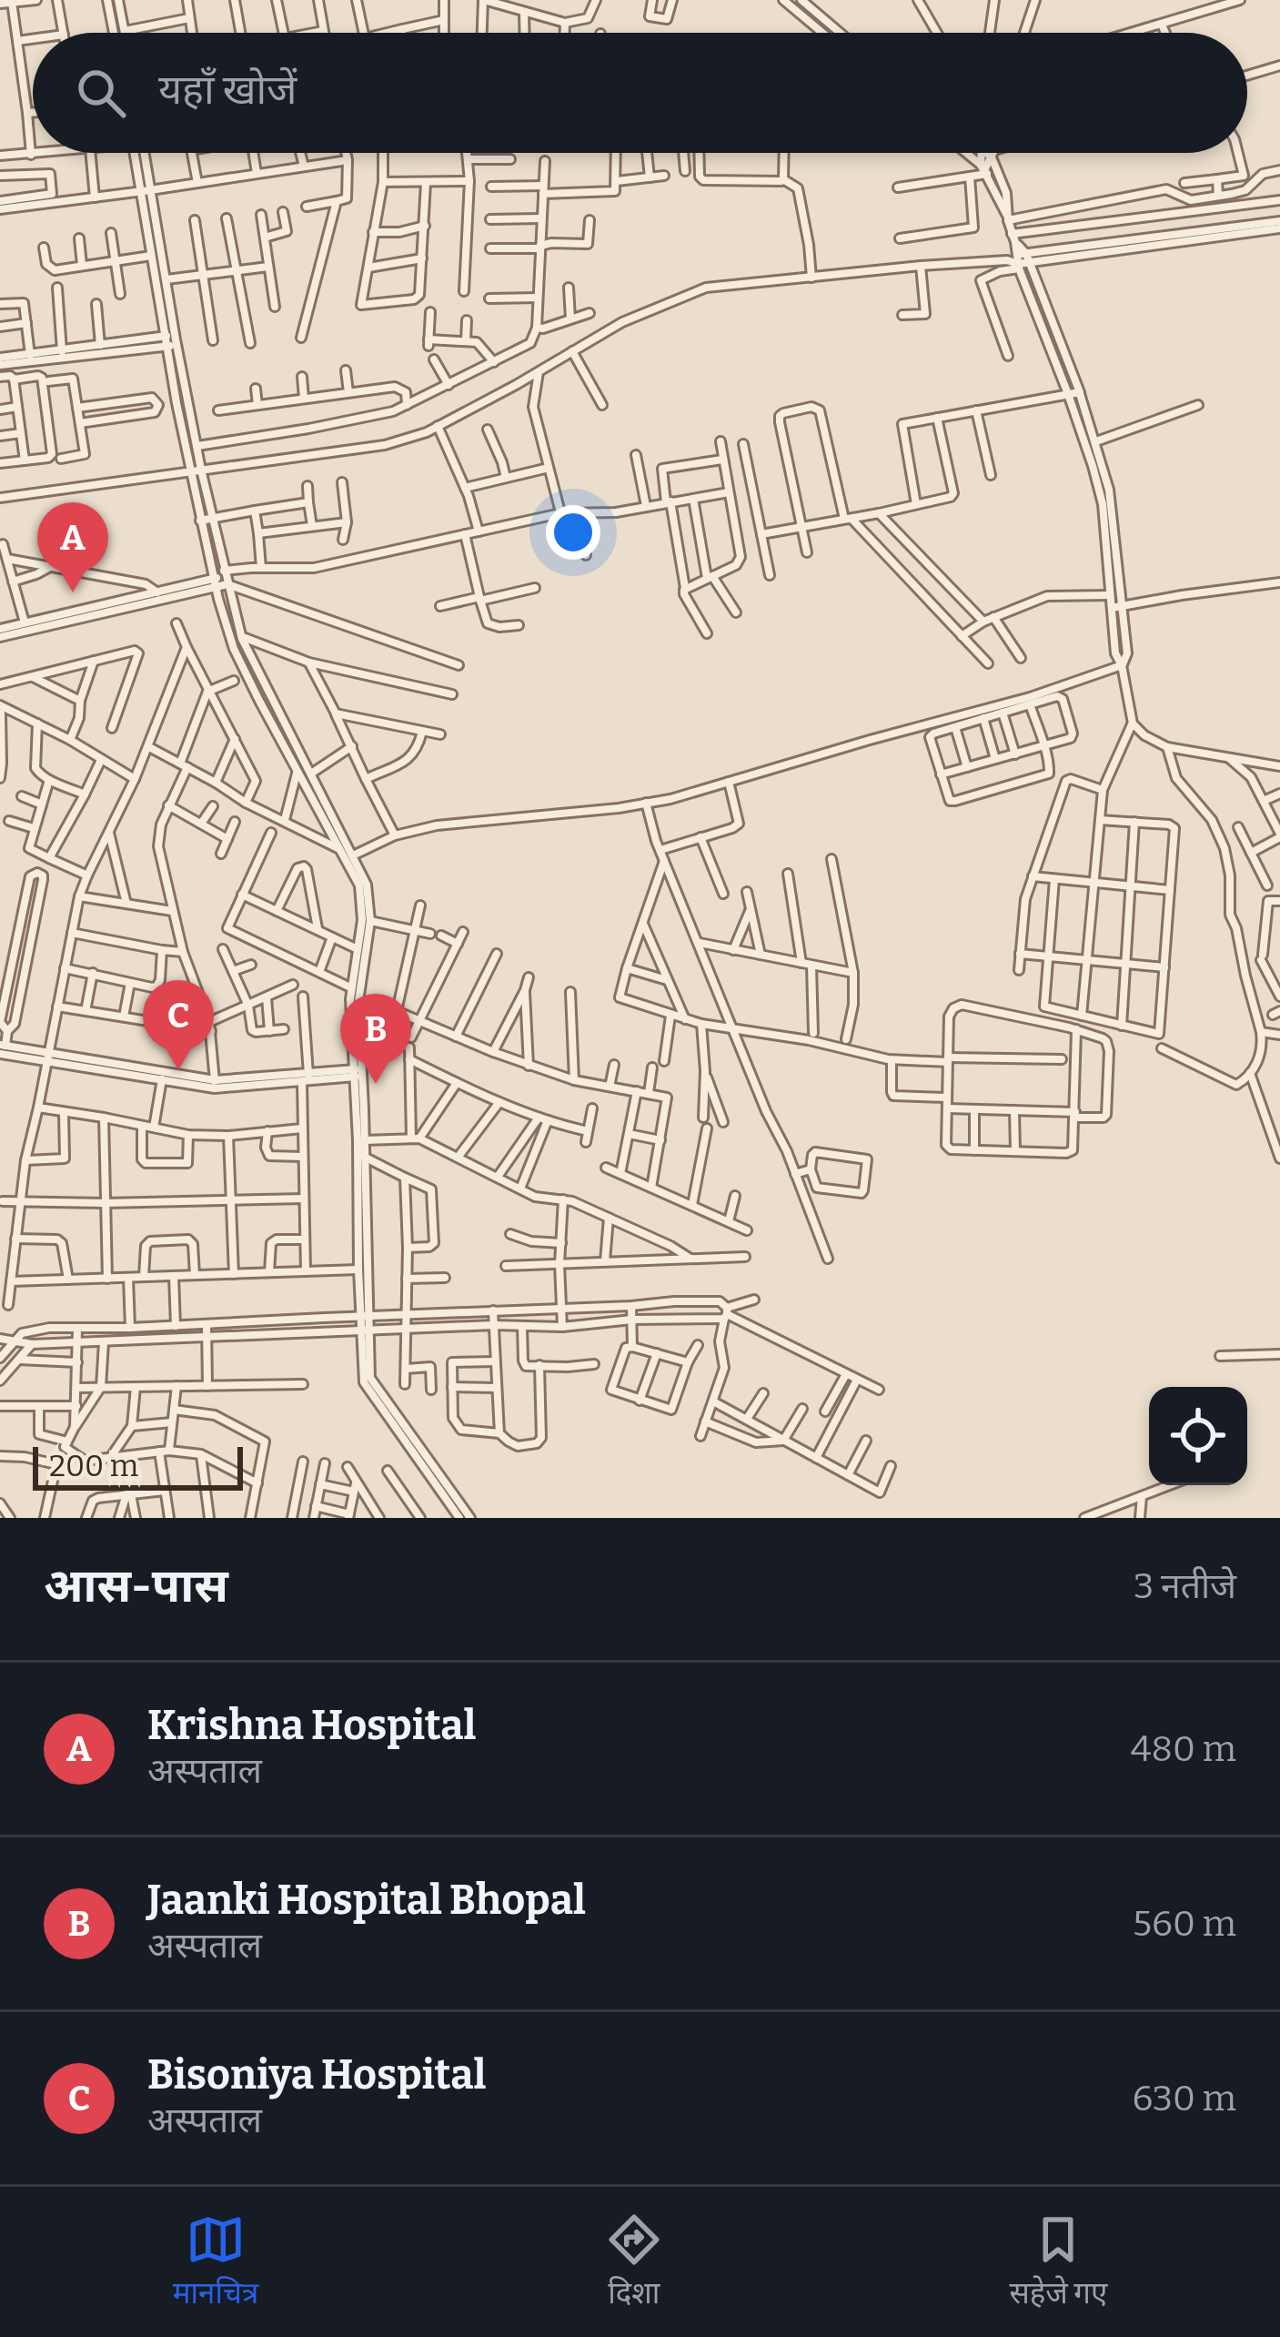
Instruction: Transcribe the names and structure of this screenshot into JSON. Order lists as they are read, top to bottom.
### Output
{
  "scale_bar": "200 m",
  "page": {
    "search": "यहाँ खोजें",
    "pins": ["A", "C", "B"],
    "scale": "200 m",
    "heading": ["आस-पास", "3 नतीजे"],
    "list": [
      {
        "mark": "A",
        "name": "Krishna Hospital",
        "note": "अस्पताल",
        "value": "480 m"
      },
      {
        "mark": "B",
        "name": "Jaanki Hospital Bhopal",
        "note": "अस्पताल",
        "value": "560 m"
      },
      {
        "mark": "C",
        "name": "Bisoniya Hospital",
        "note": "अस्पताल",
        "value": "630 m"
      }
    ],
    "nav": ["मानचित्र", "दिशा", "सहेजे गए"]
  }
}
